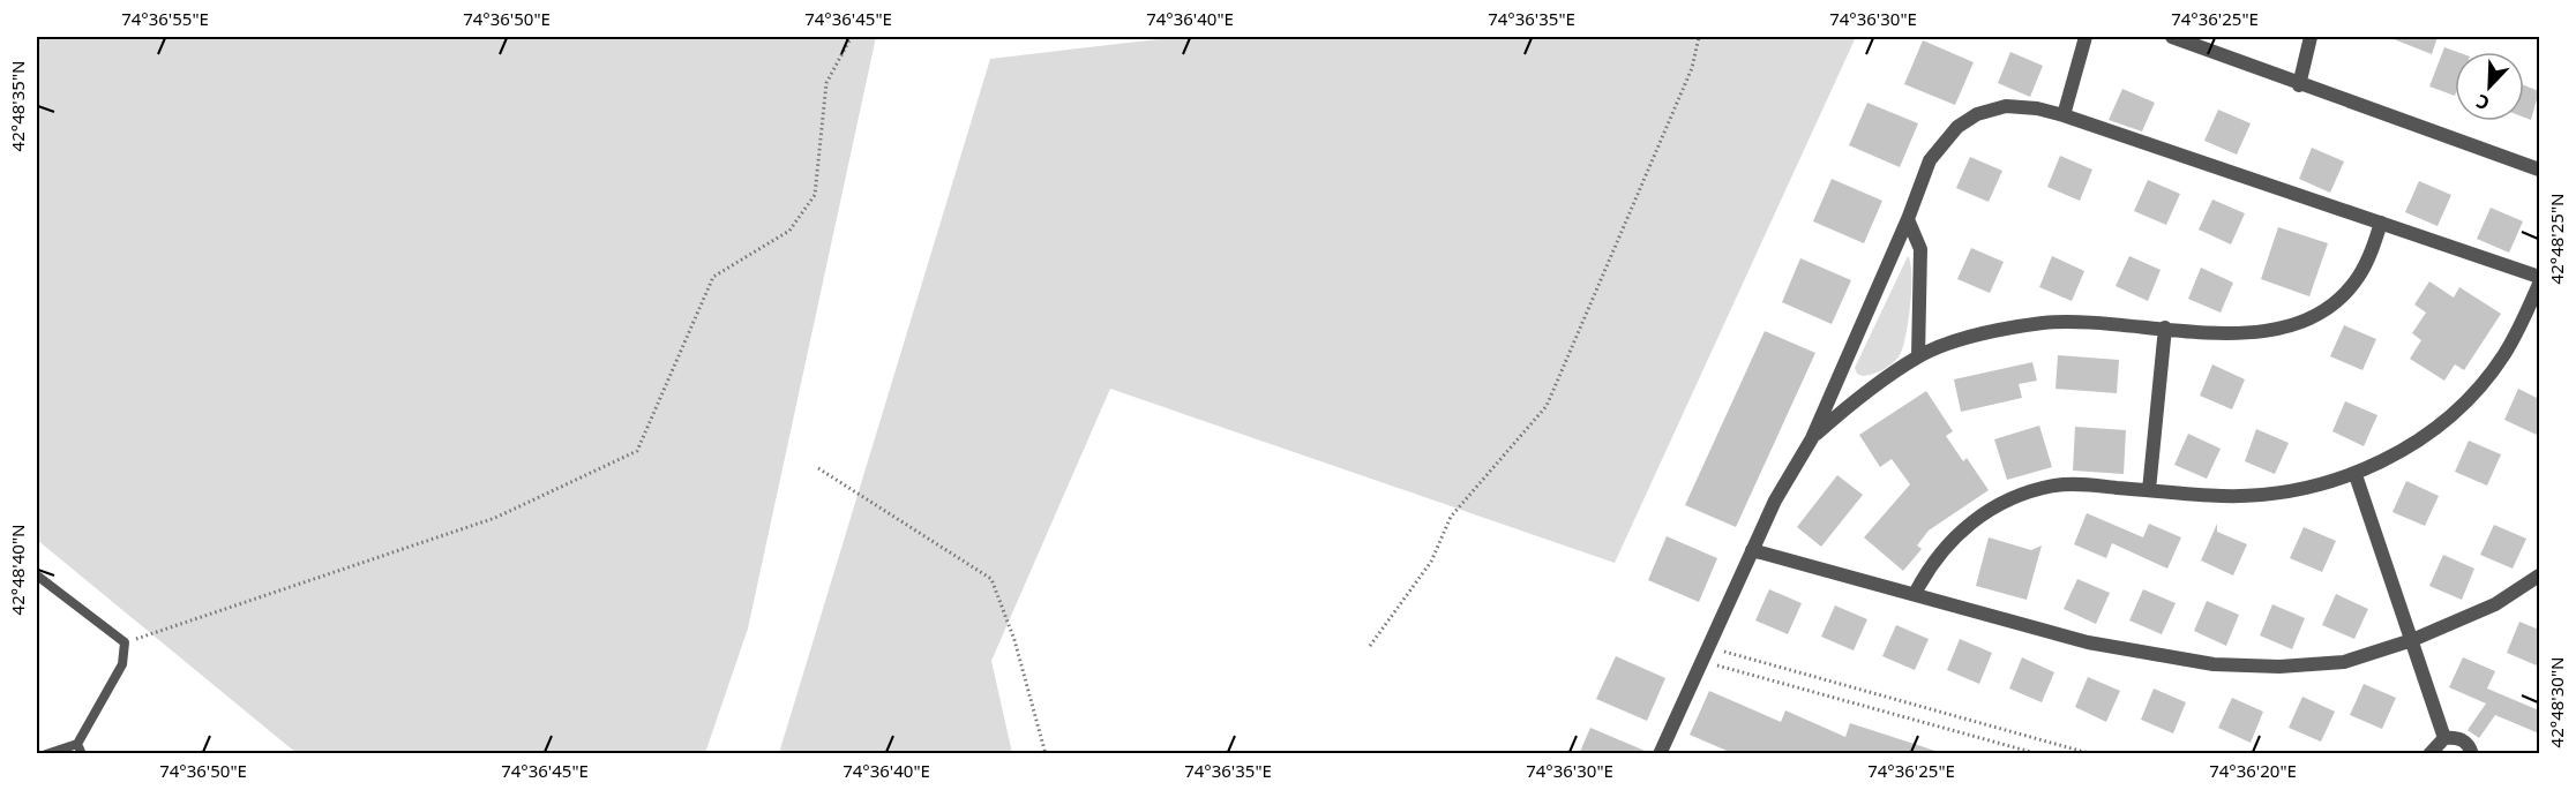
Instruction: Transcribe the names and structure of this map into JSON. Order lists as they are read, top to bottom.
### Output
{
  "north": "bottom left",
  "coordinates": [
    "74°36'55\"E",
    "74°36'50\"E",
    "74°36'45\"E",
    "74°36'40\"E",
    "74°36'35\"E",
    "74°36'30\"E",
    "74°36'25\"E",
    "42°48'35\"N",
    "42°48'25\"N",
    "42°48'40\"N",
    "42°48'30\"N",
    "74°36'20\"E"
  ]
}
